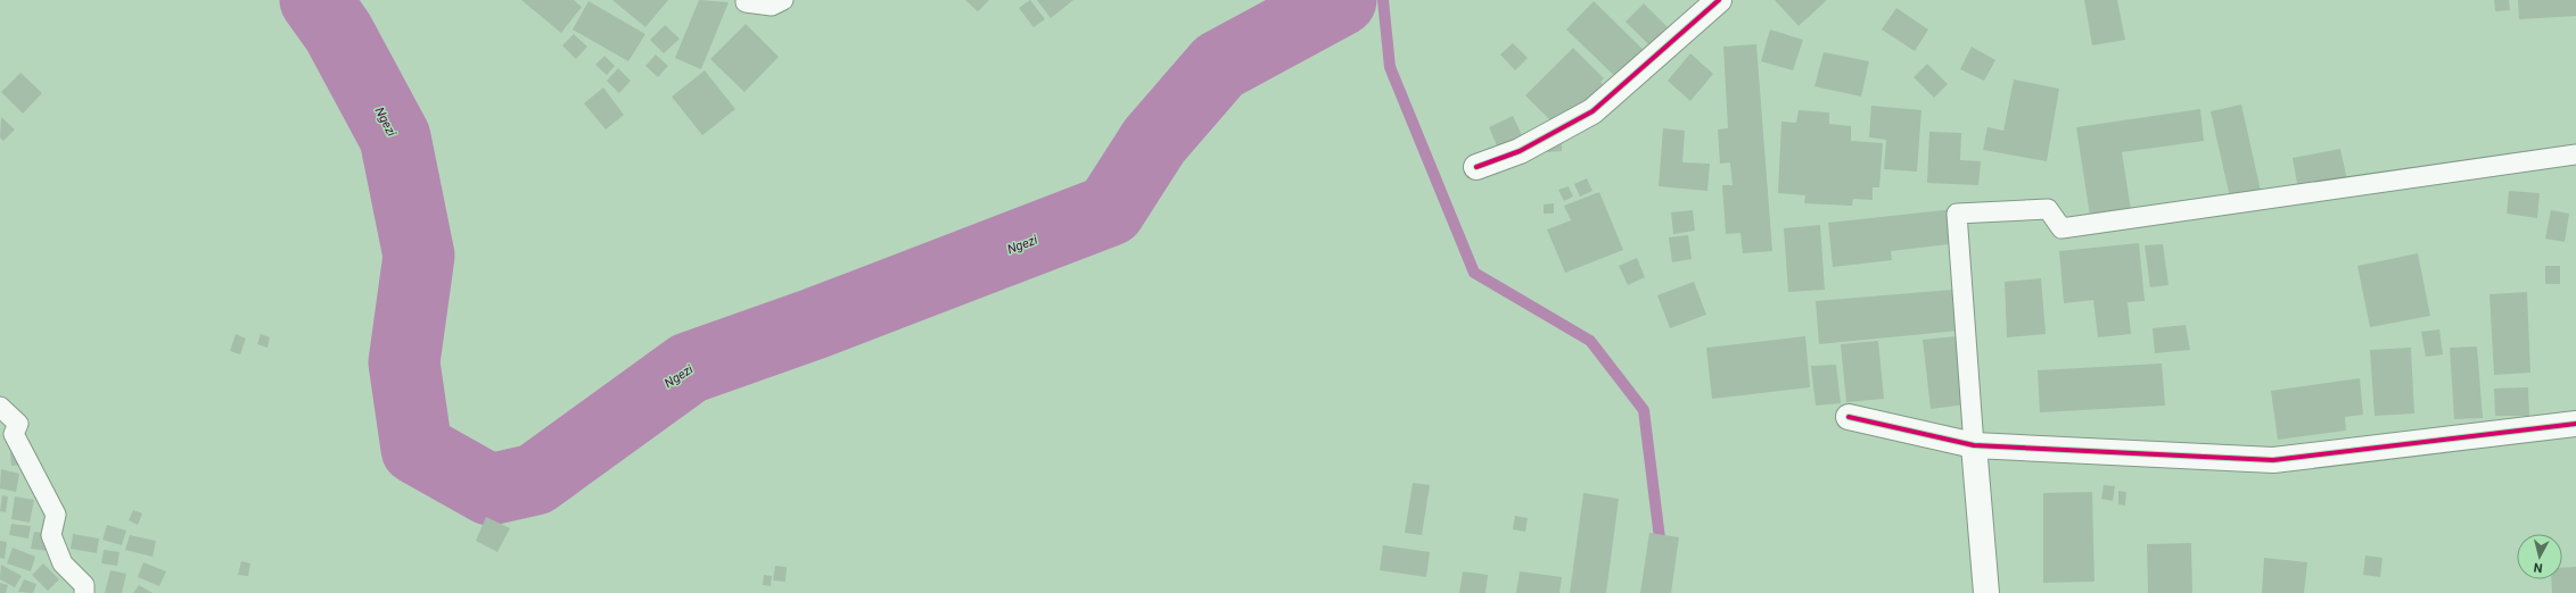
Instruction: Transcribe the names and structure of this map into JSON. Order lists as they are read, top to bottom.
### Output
{
  "water": ["Ngezi"],
  "north": "bottom"
}
